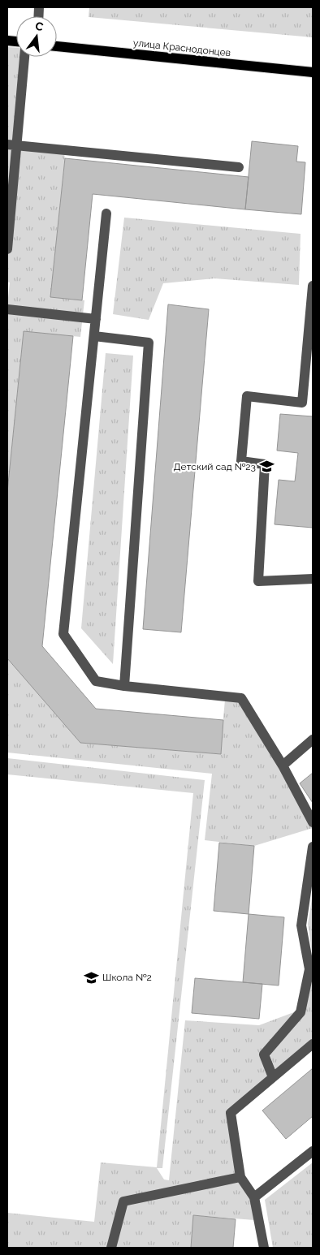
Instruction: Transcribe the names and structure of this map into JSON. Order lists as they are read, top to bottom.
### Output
{
  "streets": {
    "main road": ["улица Краснодонцев"]
  },
  "places": {
    "school or university": ["Детский сад №23", "Школа №2"]
  },
  "north": "top"
}
